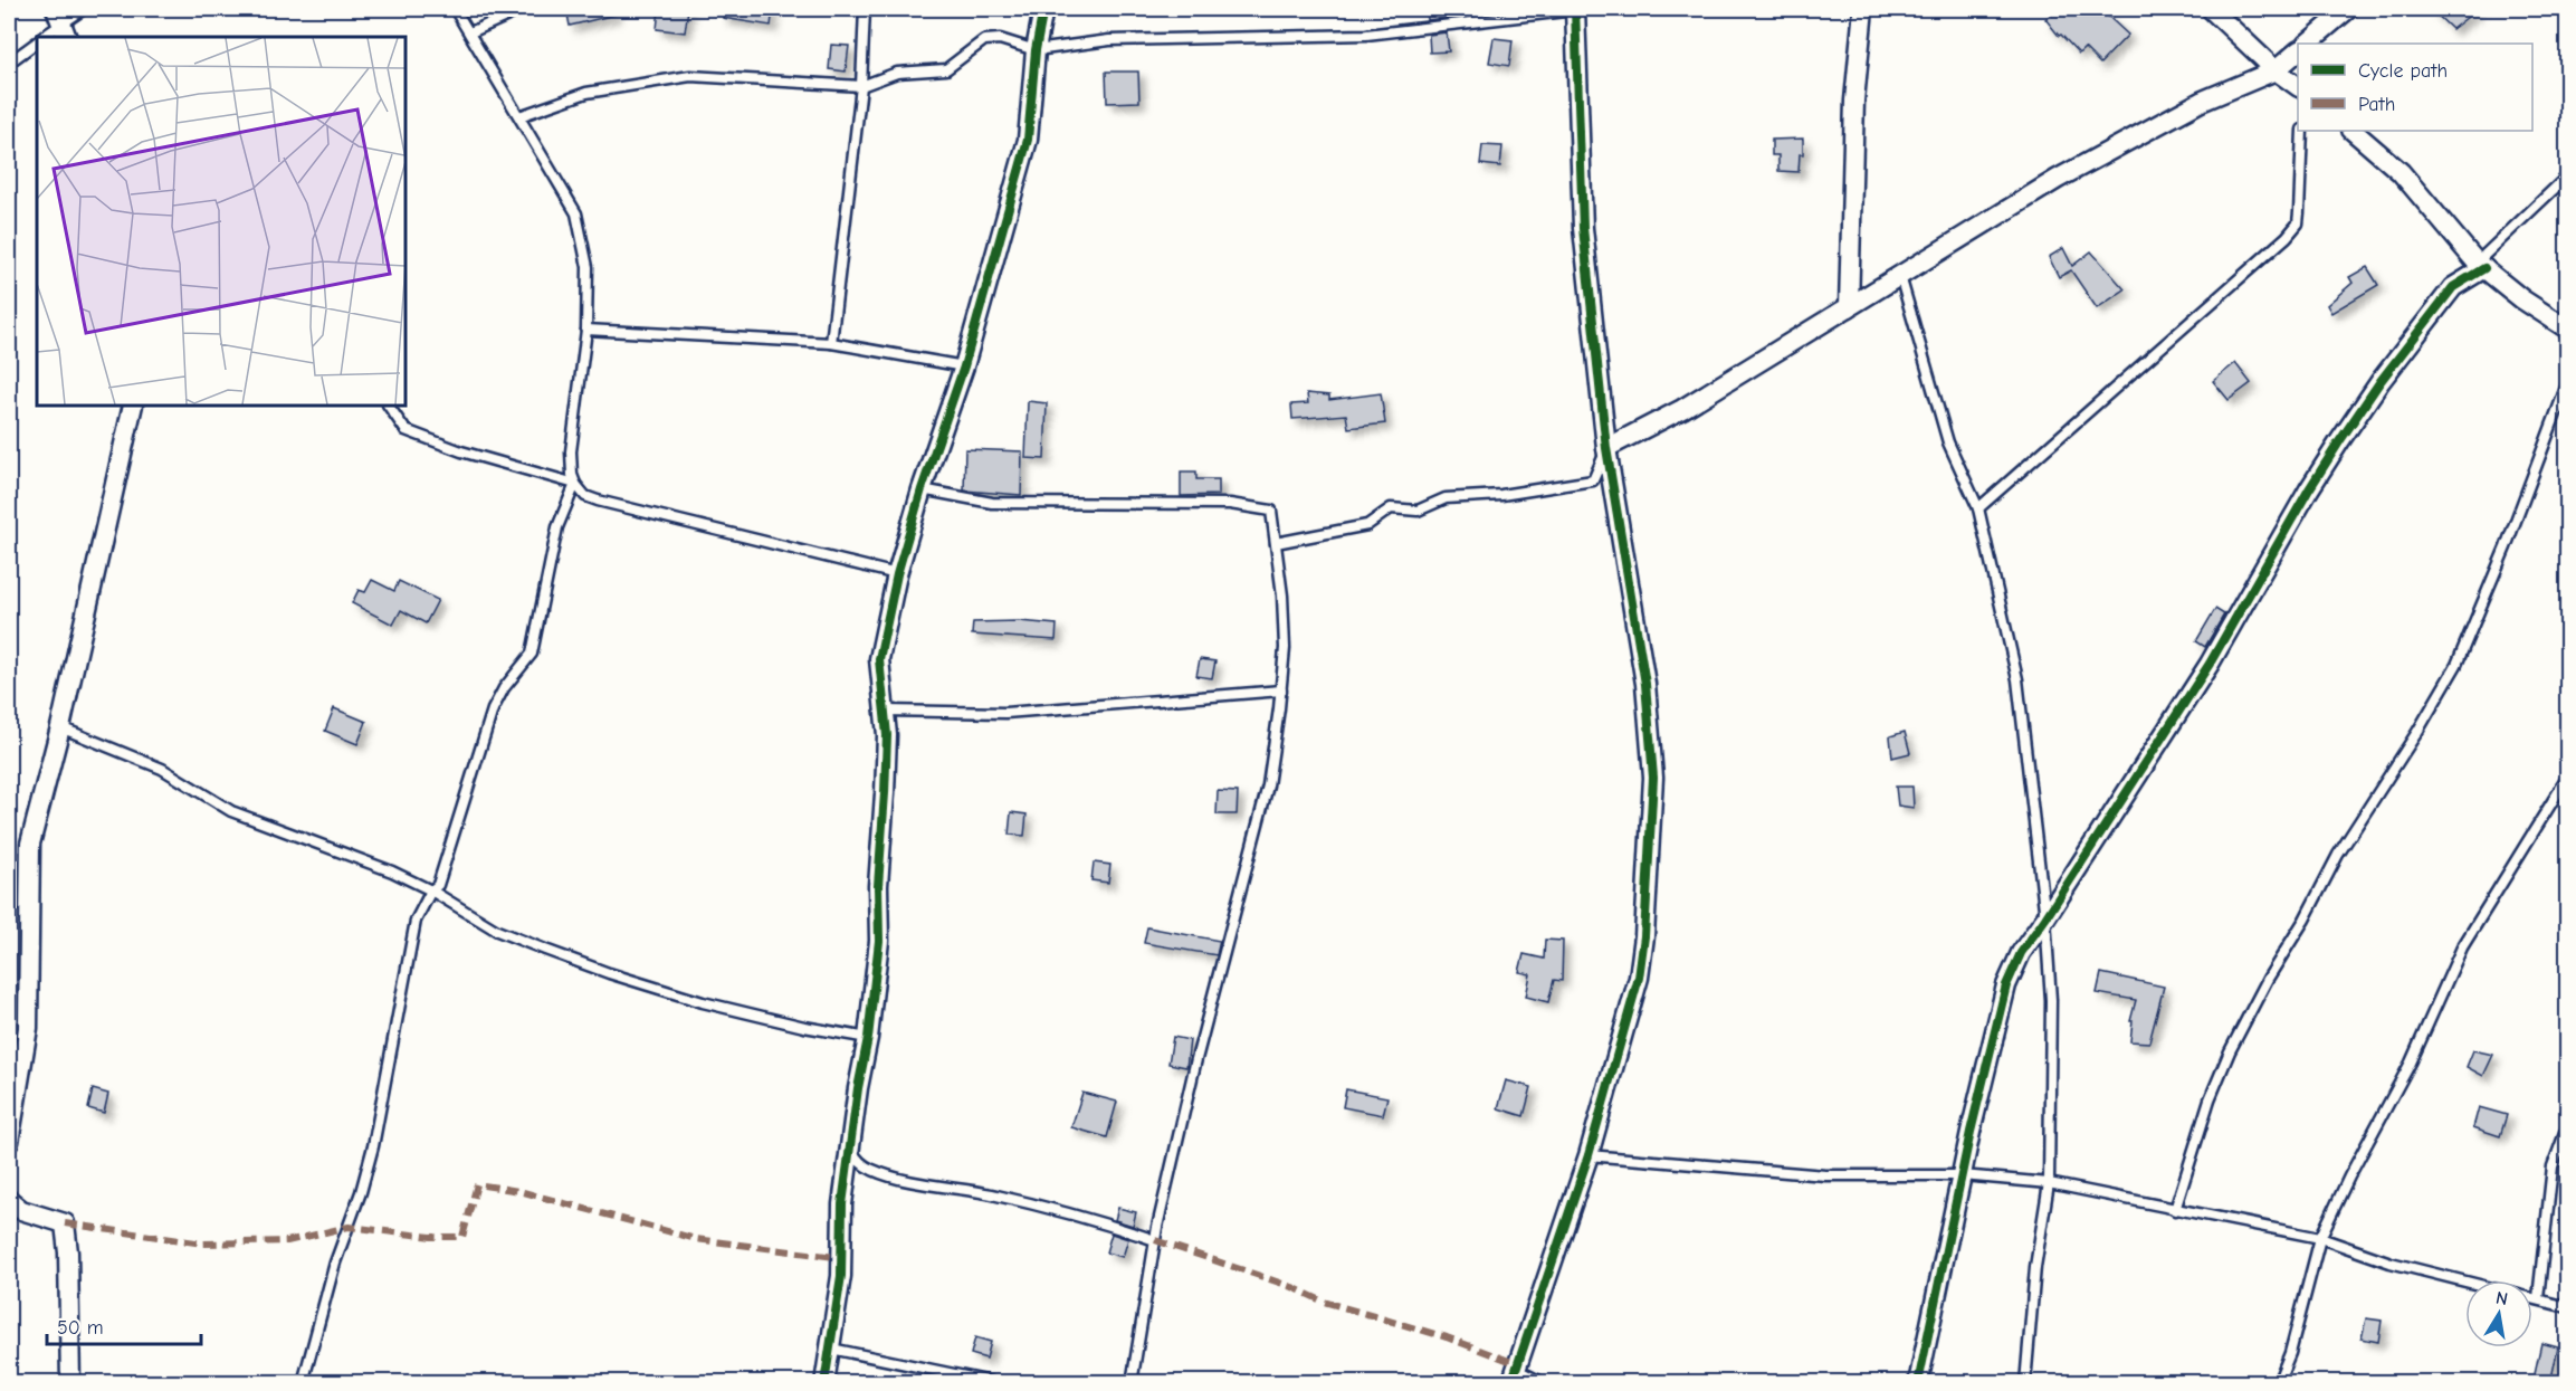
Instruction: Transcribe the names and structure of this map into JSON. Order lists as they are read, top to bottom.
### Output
{
  "legend": ["Cycle path", "Path"],
  "scale_bar": "50 m",
  "north": "top"
}
